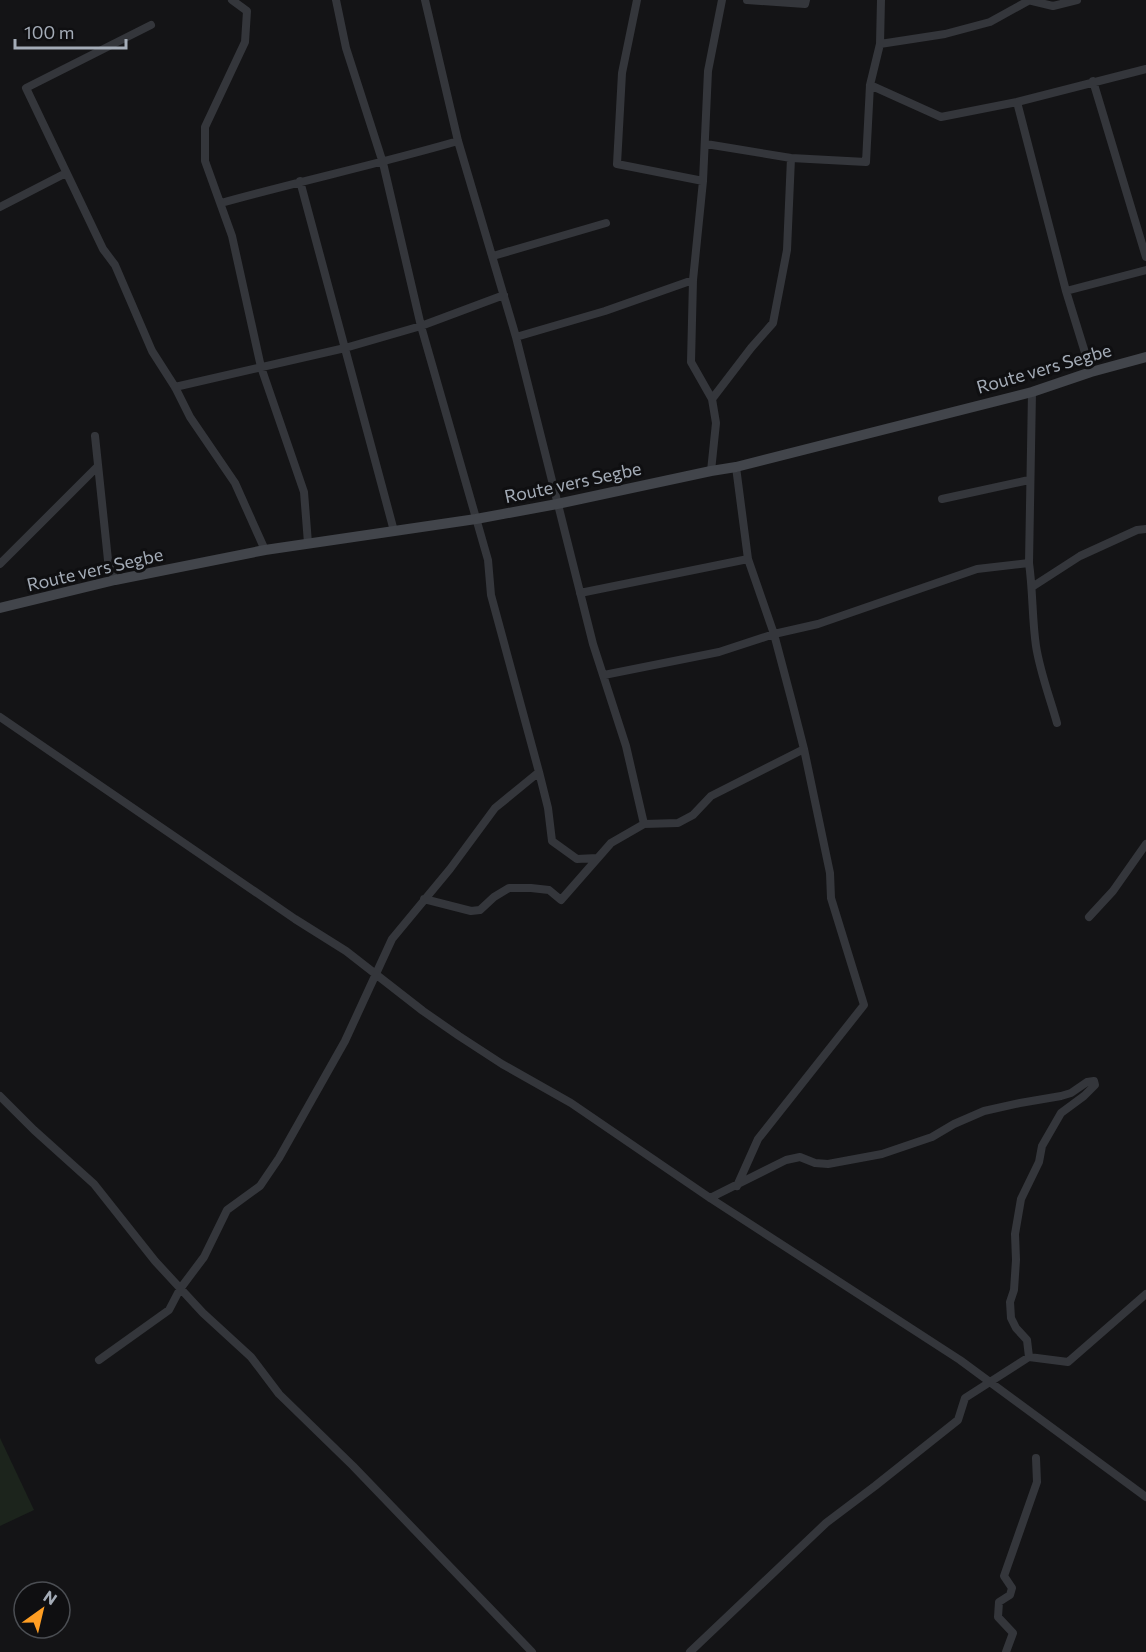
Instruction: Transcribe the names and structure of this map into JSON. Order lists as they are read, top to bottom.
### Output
{
  "streets": {
    "main road": ["Route vers Segbe"]
  },
  "scale_bar": "100 m",
  "north": "top right"
}
